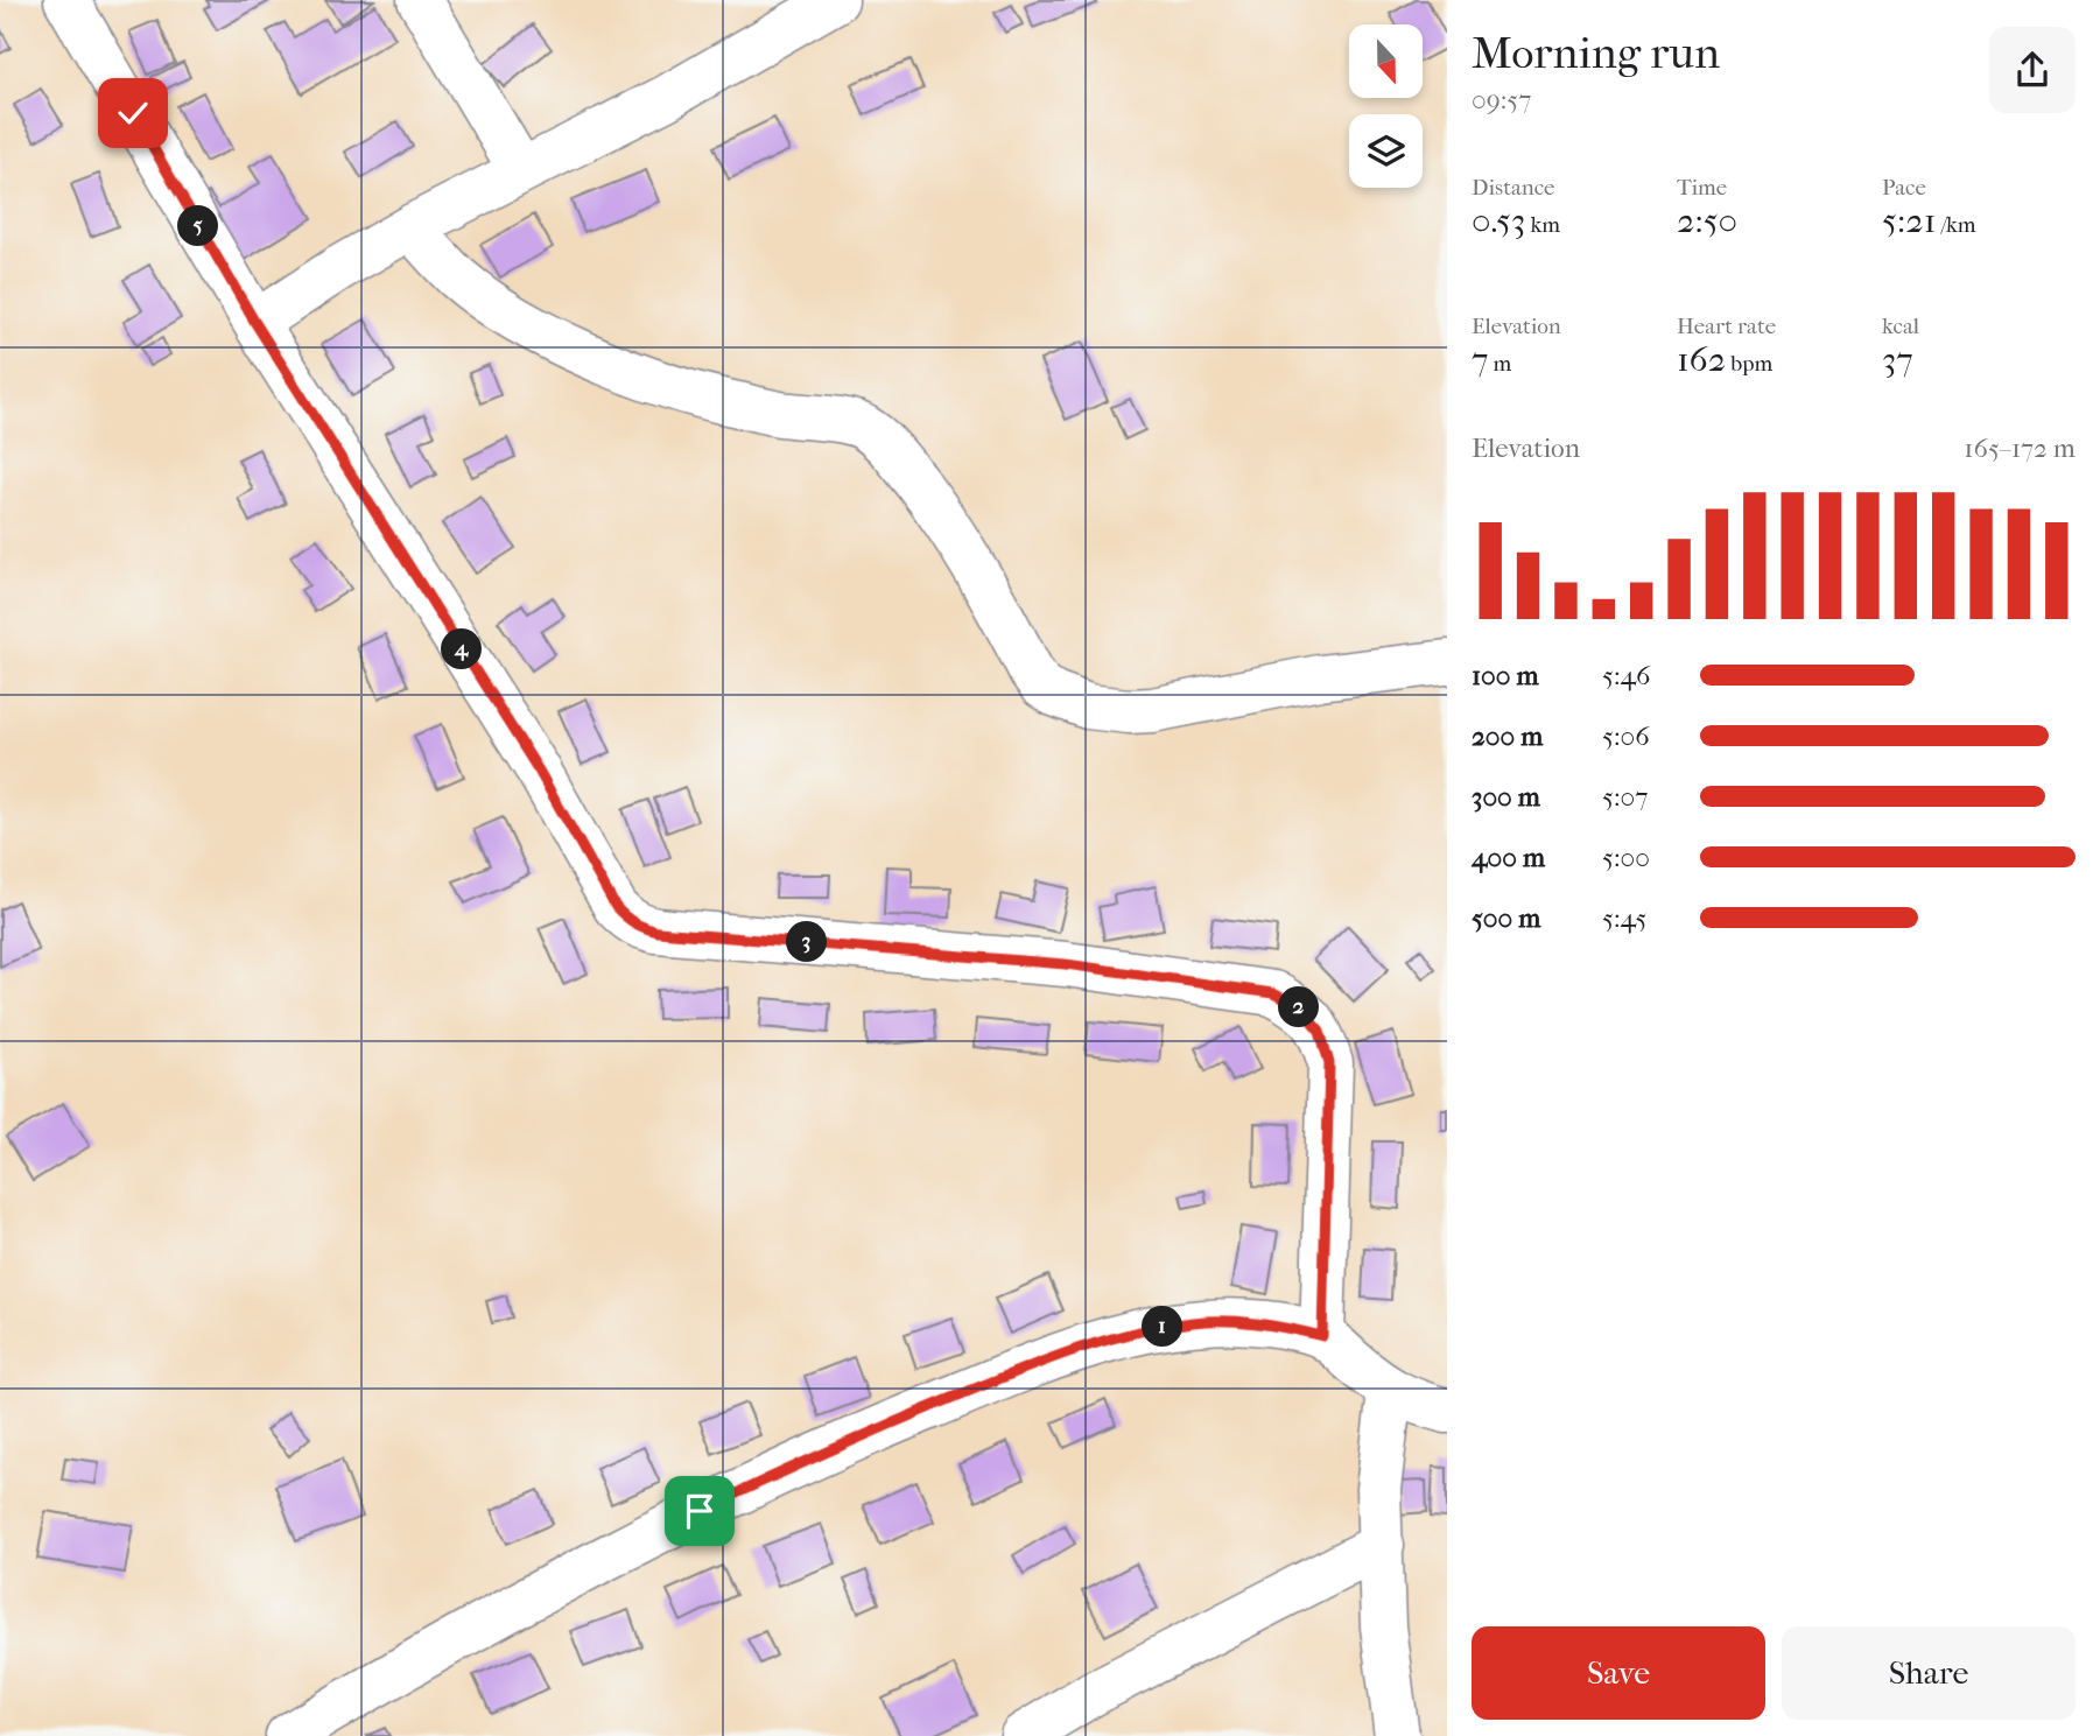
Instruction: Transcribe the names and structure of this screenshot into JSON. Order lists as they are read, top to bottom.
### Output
{
  "north": "bottom",
  "page": {
    "heading": ["Morning run", "09:57"],
    "stats": [
      ["Distance", "0.53 km"],
      ["Time", "2:50"],
      ["Pace", "5:21 /km"],
      ["Elevation", "7 m"],
      ["Heart rate", "162 bpm"],
      ["kcal", "37"]
    ],
    "pins": [
      "5",
      "4",
      "3",
      "2",
      "1"
    ],
    "chart": ["Elevation", "165–172 m"],
    "list": [
      {
        "name": "100 m",
        "note": "5:46"
      },
      {
        "name": "200 m",
        "note": "5:06"
      },
      {
        "name": "300 m",
        "note": "5:07"
      },
      {
        "name": "400 m",
        "note": "5:00"
      },
      {
        "name": "500 m",
        "note": "5:45"
      }
    ],
    "buttons": ["Save", "Share"]
  }
}
